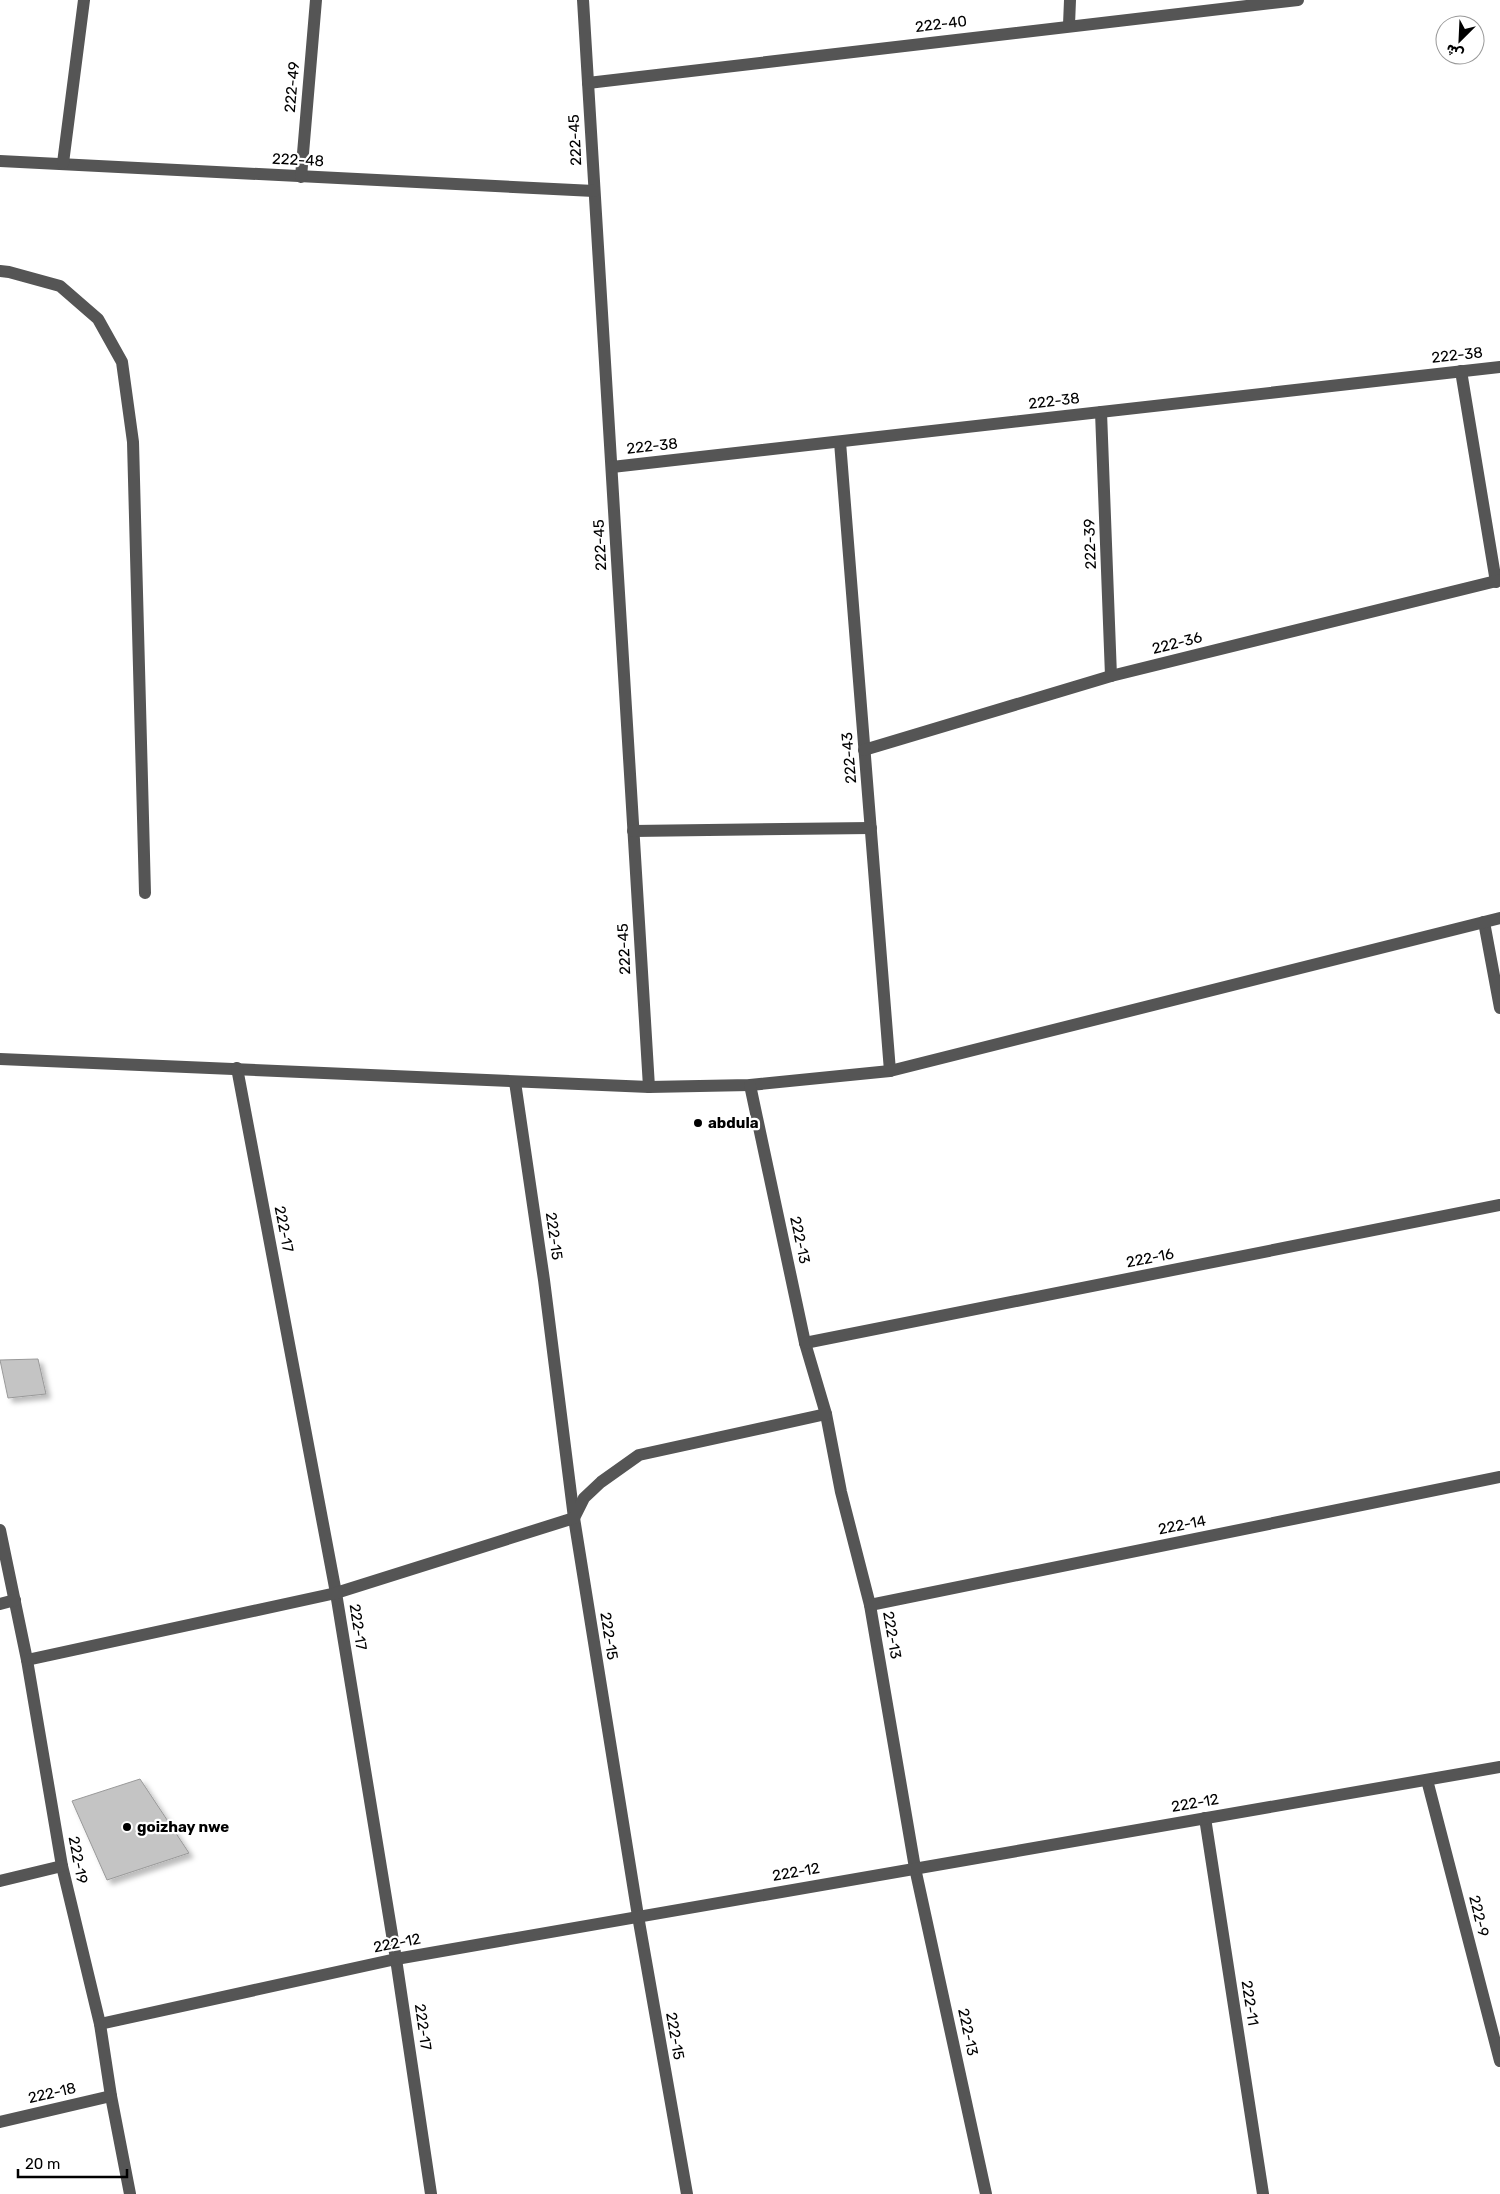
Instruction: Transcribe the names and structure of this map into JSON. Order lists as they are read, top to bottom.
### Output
{
  "streets": {
    "street": [
      "222-40",
      "222-49",
      "222-45",
      "222-48",
      "222-38",
      "222-39",
      "222-36",
      "222-43",
      "222-17",
      "222-15",
      "222-13",
      "222-16",
      "222-14",
      "222-12",
      "222-19",
      "222-9",
      "222-11",
      "222-18"
    ]
  },
  "crossings": [
    ["222-40", "222-45"],
    ["222-49", "222-48"],
    ["222-45", "222-48"],
    ["222-45", "222-38"],
    ["222-38", "222-39"],
    ["222-38", "222-43"],
    ["222-39", "222-36"],
    ["222-36", "222-43"],
    ["222-17", "222-12"],
    ["222-15", "222-12"],
    ["222-13", "222-16"],
    ["222-13", "222-14"],
    ["222-13", "222-12"],
    ["222-12", "222-19"],
    ["222-12", "222-9"],
    ["222-12", "222-11"],
    ["222-19", "222-18"]
  ],
  "places": ["abdula", "goizhay nwe"],
  "scale_bar": "20 m",
  "north": "bottom left"
}
